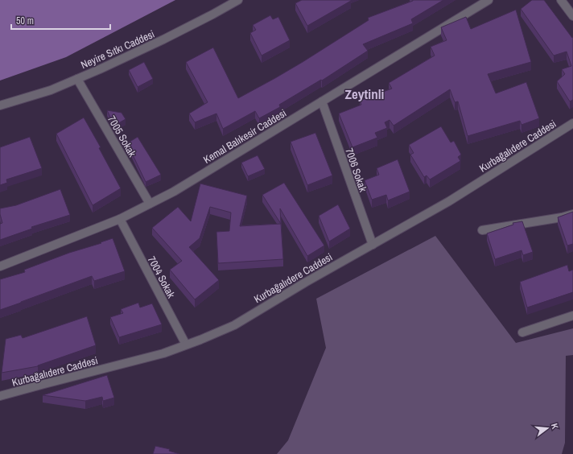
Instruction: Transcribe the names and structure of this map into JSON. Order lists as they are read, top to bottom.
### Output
{
  "streets": {
    "street": [
      "Neyire Sıtkı Caddesi",
      "7005 Sokak",
      "Kemal Balıkesir Caddesi",
      "Kurbağalıdere Caddesi",
      "7006 Sokak",
      "7004 Sokak"
    ]
  },
  "crossings": [
    ["Neyire Sıtkı Caddesi", "7005 Sokak"],
    ["7005 Sokak", "Kemal Balıkesir Caddesi"],
    ["Kemal Balıkesir Caddesi", "7006 Sokak"],
    ["Kemal Balıkesir Caddesi", "7004 Sokak"],
    ["Kurbağalıdere Caddesi", "7006 Sokak"],
    ["Kurbağalıdere Caddesi", "7004 Sokak"]
  ],
  "districts": ["Zeytinli"],
  "scale_bar": "50 m",
  "north": "right"
}
